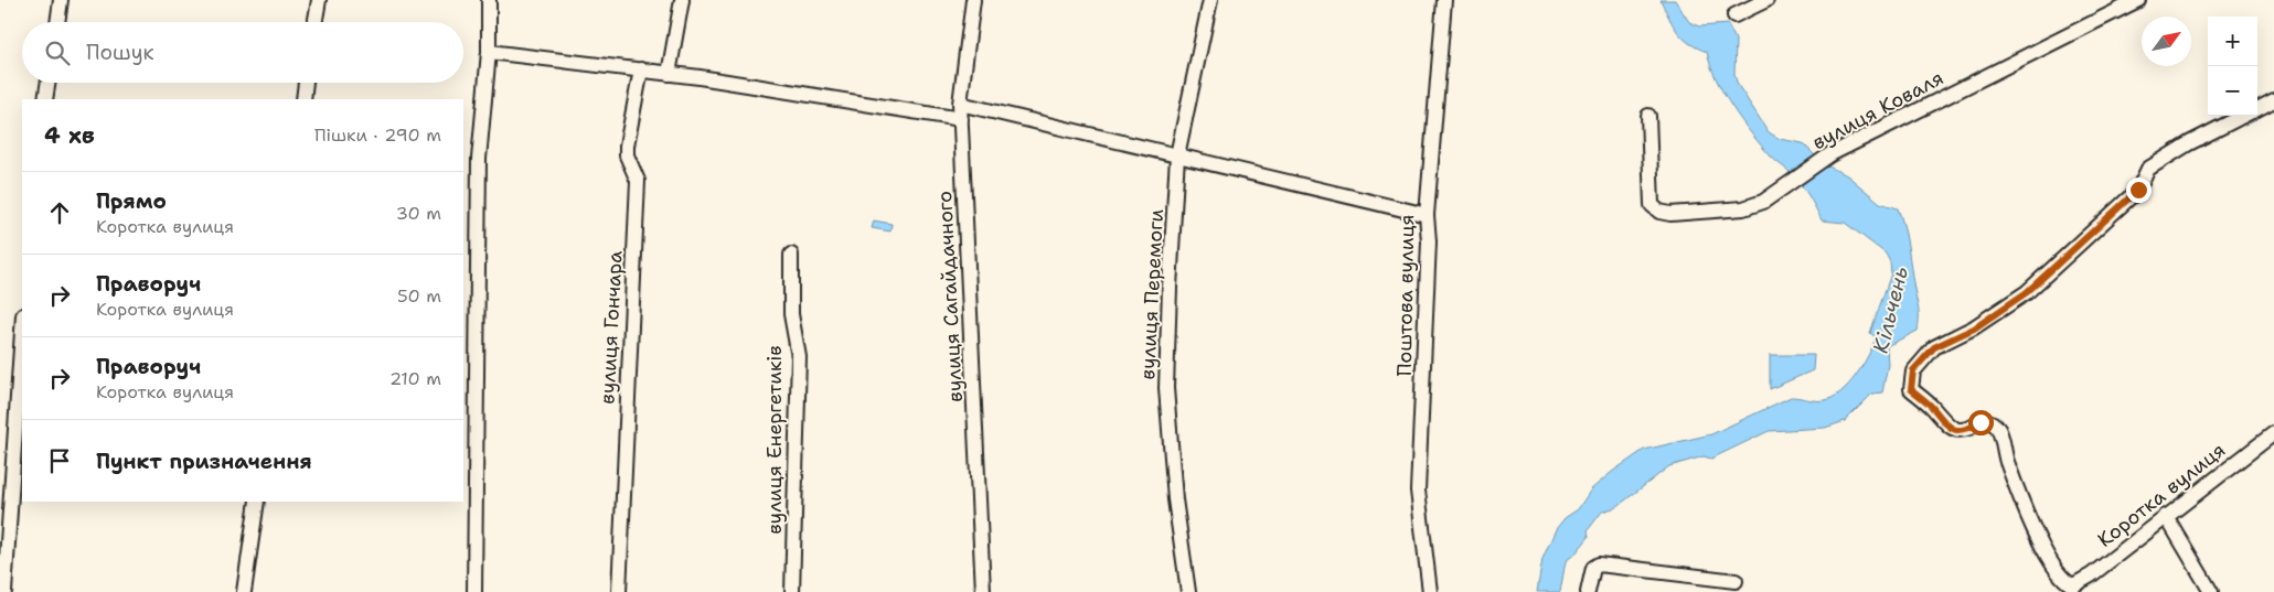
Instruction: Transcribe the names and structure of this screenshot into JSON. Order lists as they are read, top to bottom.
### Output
{
  "streets": {
    "street": [
      "вулиця Коваля",
      "вулиця Перемоги",
      "Поштова вулиця",
      "вулиця Сагайдачного",
      "вулиця Гончара",
      "вулиця Енергетиків",
      "Коротка вулиця"
    ]
  },
  "water": ["Кільчень"],
  "north": "top right",
  "page": {
    "map_buttons": ["+", "−"],
    "search": "Пошук",
    "heading": ["4 хв", "Пішки · 290 m"],
    "list": [
      ["Прямо", "Коротка вулиця", "30 m"],
      ["Праворуч", "Коротка вулиця", "50 m"],
      ["Праворуч", "Коротка вулиця", "210 m"],
      "Пункт призначення"
    ]
  }
}
